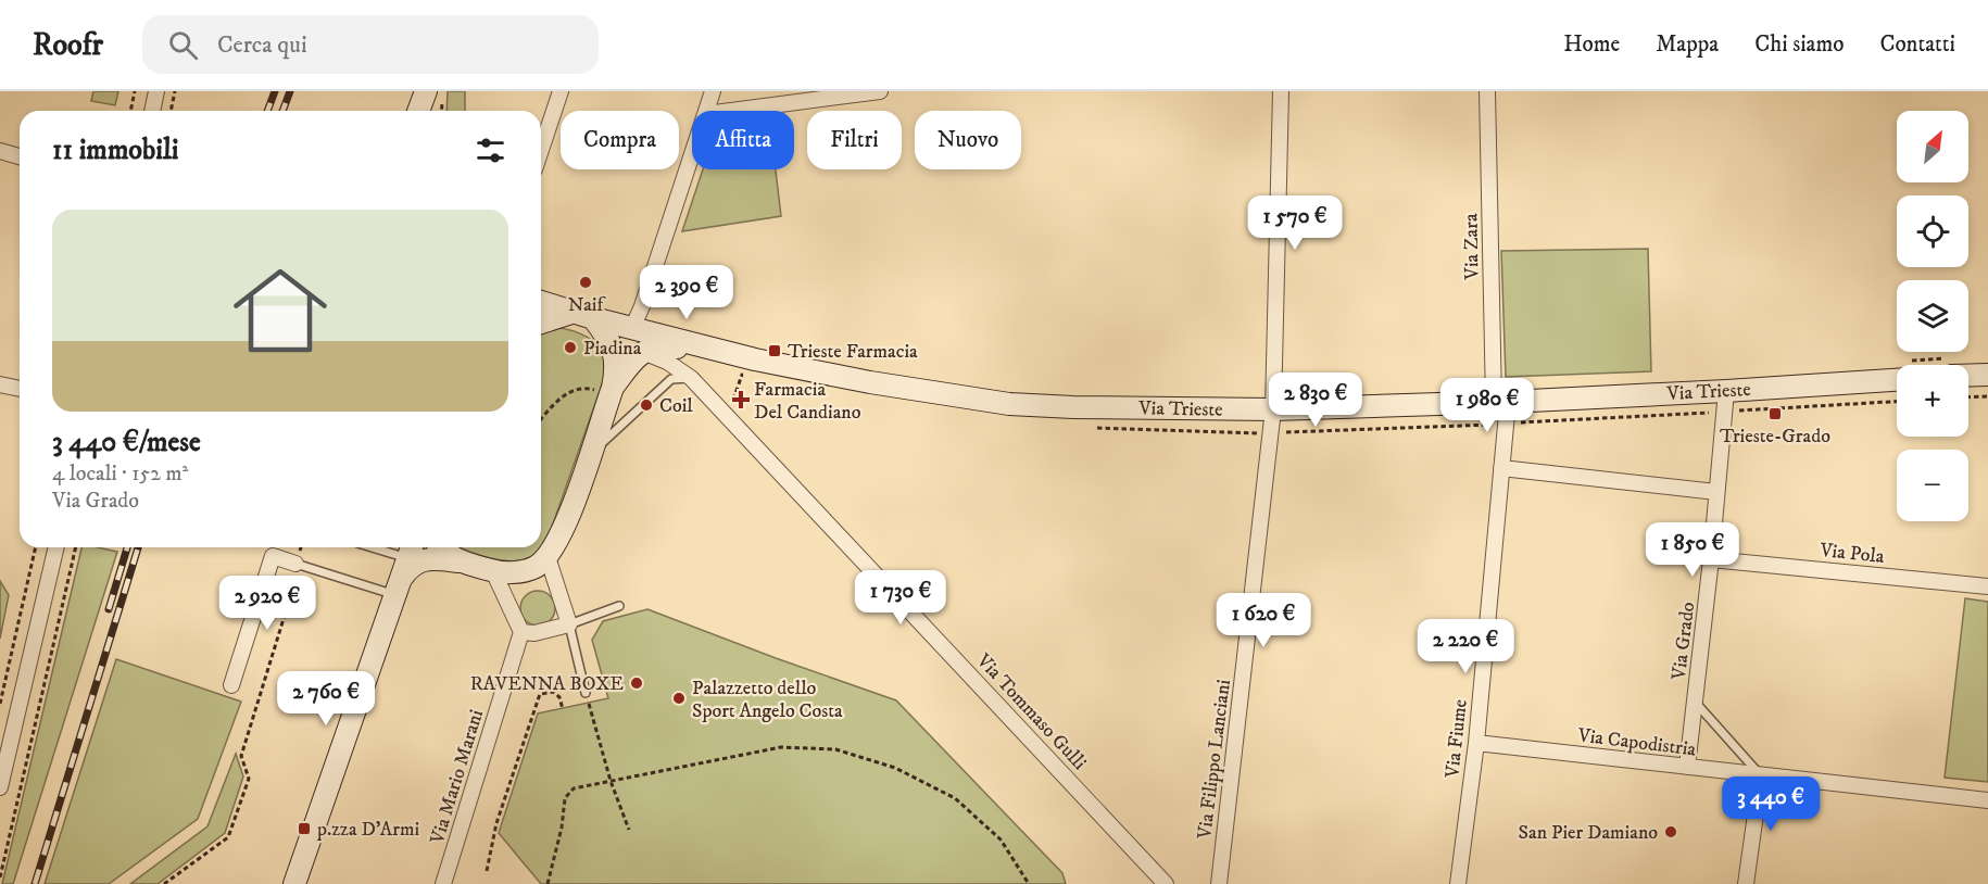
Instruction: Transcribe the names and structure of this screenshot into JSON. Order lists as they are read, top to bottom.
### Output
{
  "streets": {
    "street": [
      "Via Zara",
      "Via Trieste",
      "Via Pola",
      "Via Grado",
      "Via Tommaso Gulli",
      "Via Fiume",
      "Via Capodistria",
      "Via Filippo Lanciani",
      "Via Mario Marani"
    ]
  },
  "crossings": [
    ["Via Zara", "Via Trieste"],
    ["Via Zara", "Via Fiume"],
    ["Via Trieste", "Via Grado"],
    ["Via Trieste", "Via Tommaso Gulli"],
    ["Via Trieste", "Via Fiume"],
    ["Via Trieste", "Via Filippo Lanciani"],
    ["Via Pola", "Via Grado"],
    ["Via Grado", "Via Capodistria"],
    ["Via Fiume", "Via Capodistria"]
  ],
  "places": {
    "other": [
      "Naif",
      "Piadina",
      "Coil",
      "RAVENNA BOXE",
      "Palazzetto dello Sport Angelo Costa",
      "San Pier Damiano"
    ],
    "transit": ["Trieste Farmacia", "Trieste-Grado", "p.zza D'Armi"],
    "health": ["Farmacia Del Candiano"]
  },
  "north": "top right",
  "page": {
    "header": "Roofr",
    "search": "Cerca qui",
    "nav": [
      "Home",
      "Mappa",
      "Chi siamo",
      "Contatti"
    ],
    "map_buttons": ["+", "−"],
    "chip": [
      "Compra",
      "Affitta",
      "Filtri",
      "Nuovo"
    ],
    "heading": "11 immobili",
    "list": [
      {
        "name": "3 440 €/mese",
        "note": "4 locali · 152 m² · Via Grado"
      }
    ],
    "price": [
      "1 570 €",
      "2 390 €",
      "2 830 €",
      "1 980 €",
      "1 850 €",
      "1 730 €",
      "2 920 €",
      "1 620 €",
      "2 220 €",
      "2 760 €",
      "3 440 €"
    ]
  }
}
